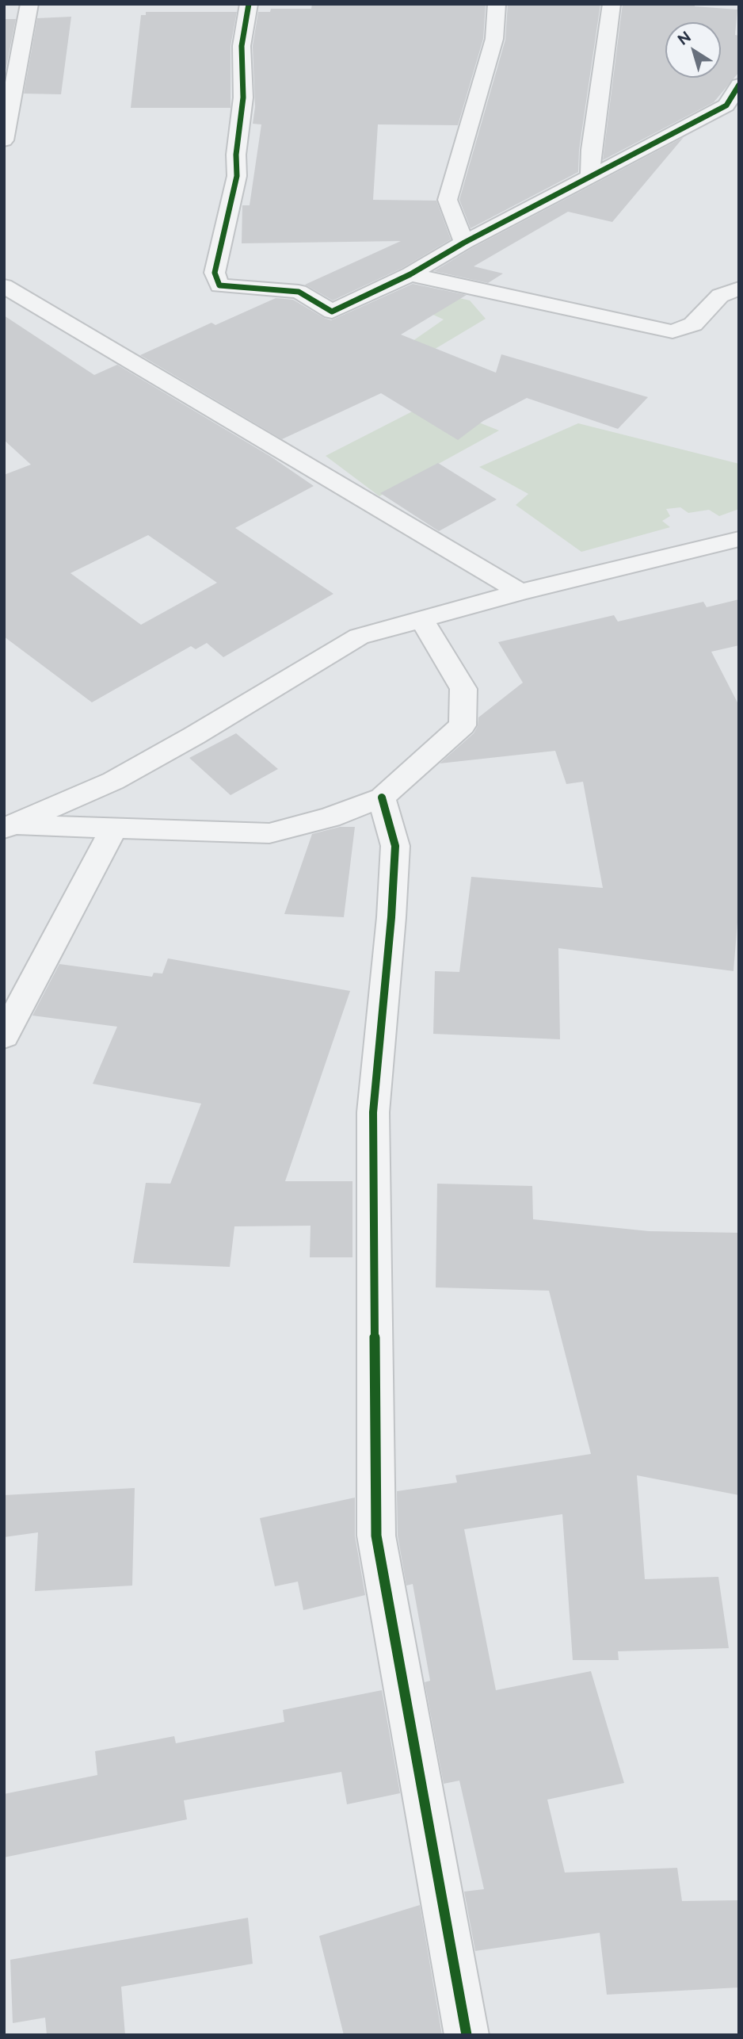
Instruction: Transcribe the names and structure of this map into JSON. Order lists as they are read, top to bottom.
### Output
{
  "north": "top left"
}
